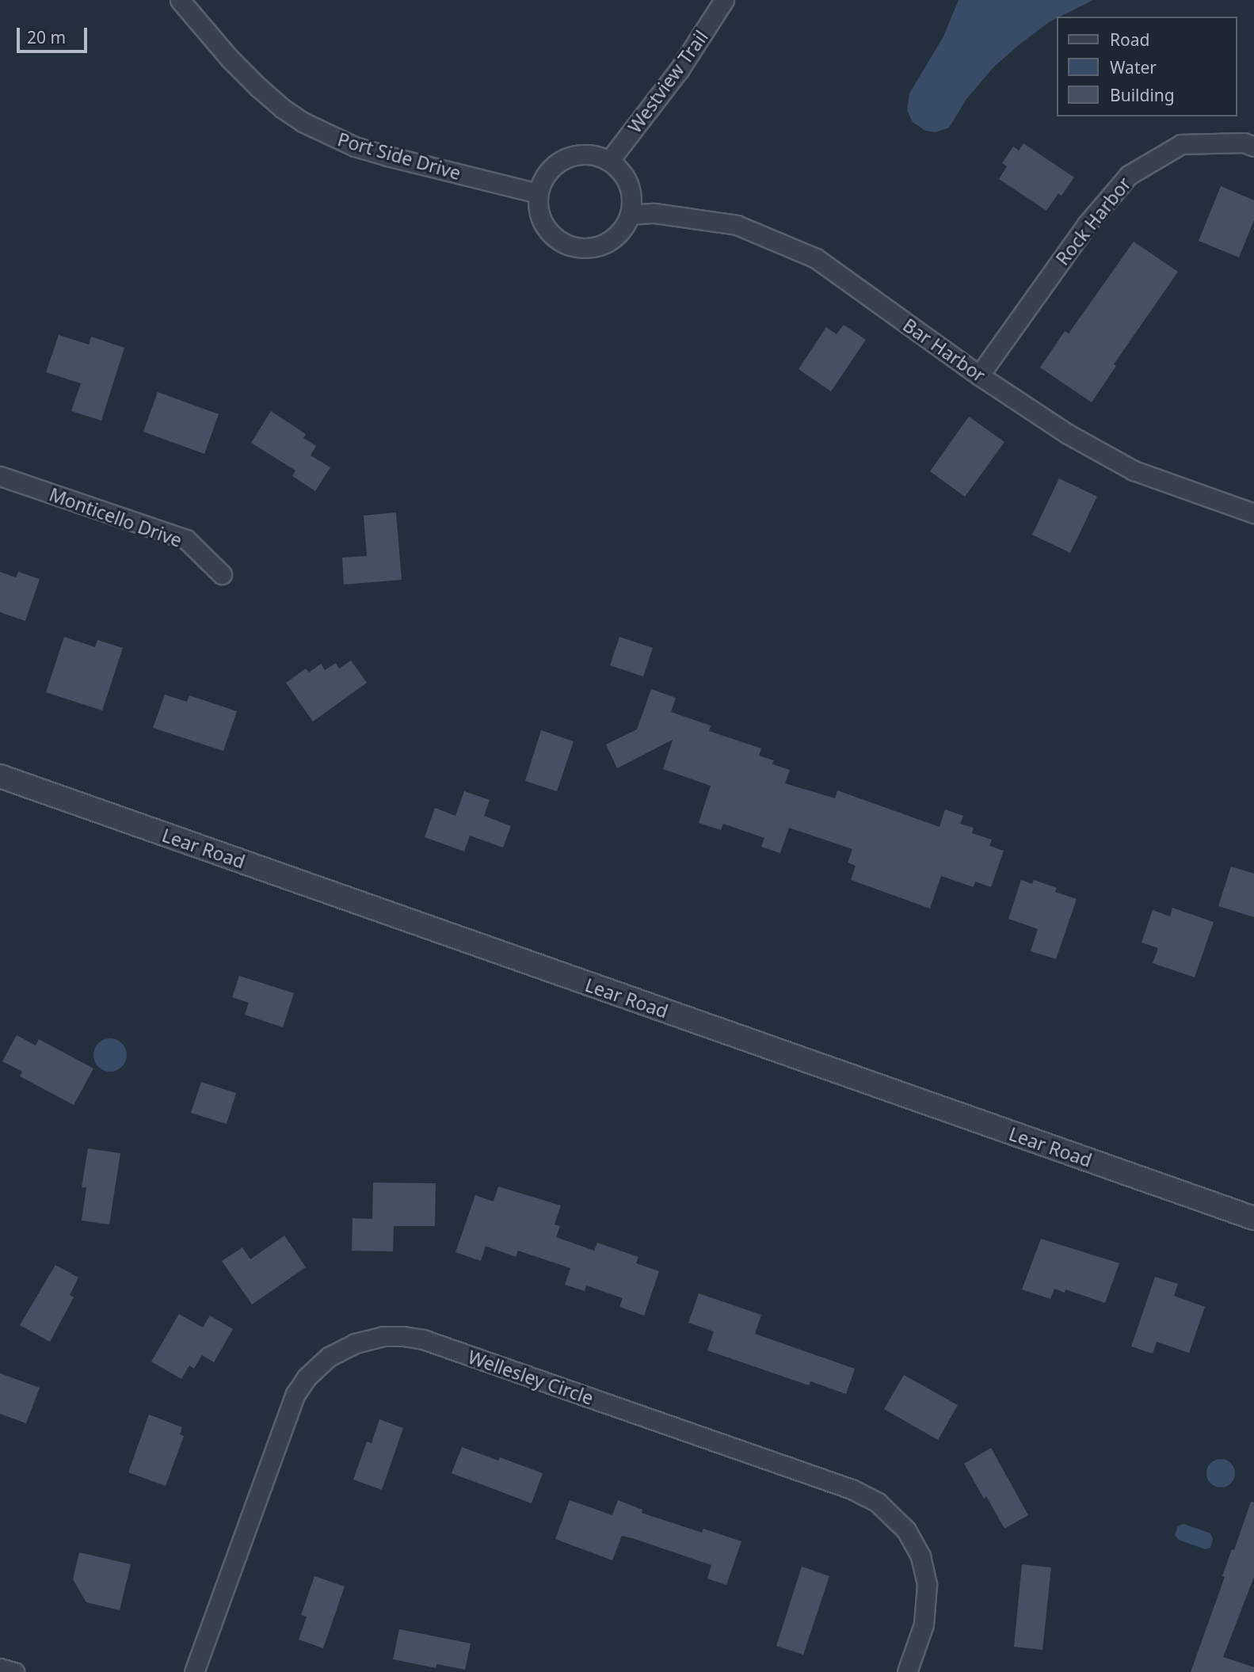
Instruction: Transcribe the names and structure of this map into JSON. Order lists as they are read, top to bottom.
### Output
{
  "streets": {
    "street": [
      "Westview Trail",
      "Port Side Drive",
      "Rock Harbor",
      "Bar Harbor",
      "Monticello Drive",
      "Lear Road",
      "Wellesley Circle"
    ]
  },
  "crossings": [
    ["Westview Trail", "Port Side Drive"],
    ["Westview Trail", "Bar Harbor"],
    ["Port Side Drive", "Bar Harbor"],
    ["Rock Harbor", "Bar Harbor"]
  ],
  "legend": ["Road", "Water", "Building"],
  "scale_bar": "20 m"
}
